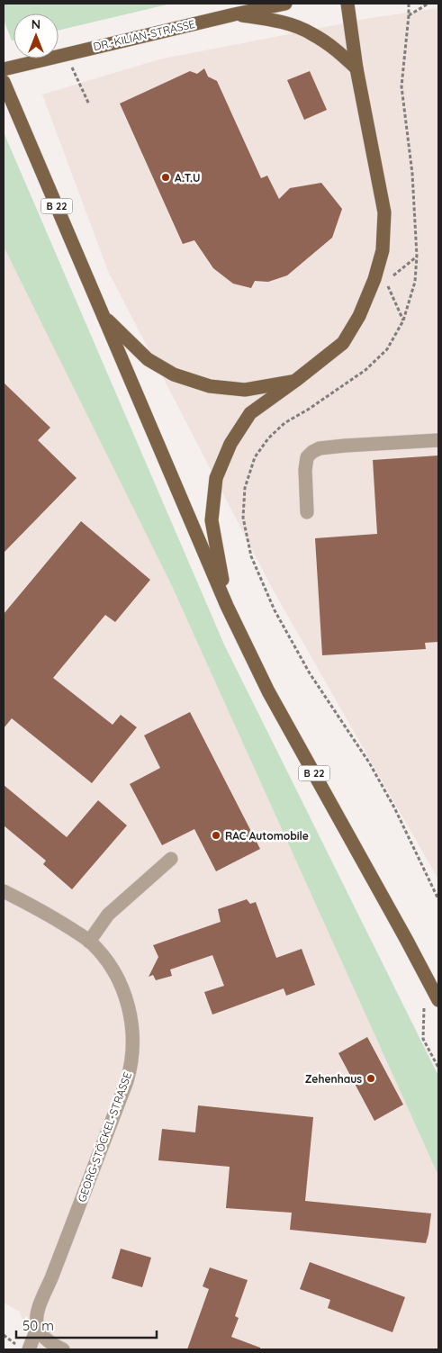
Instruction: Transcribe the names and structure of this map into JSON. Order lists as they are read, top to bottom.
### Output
{
  "streets": {
    "main road": ["DR.-KILIAN-STRASSE", "B 22"],
    "street": ["GEORG-STÖCKEL-STRASSE"]
  },
  "places": ["A.T.U", "RAC Automobile", "Zehenhaus"],
  "scale_bar": "50 m",
  "north": "top"
}
